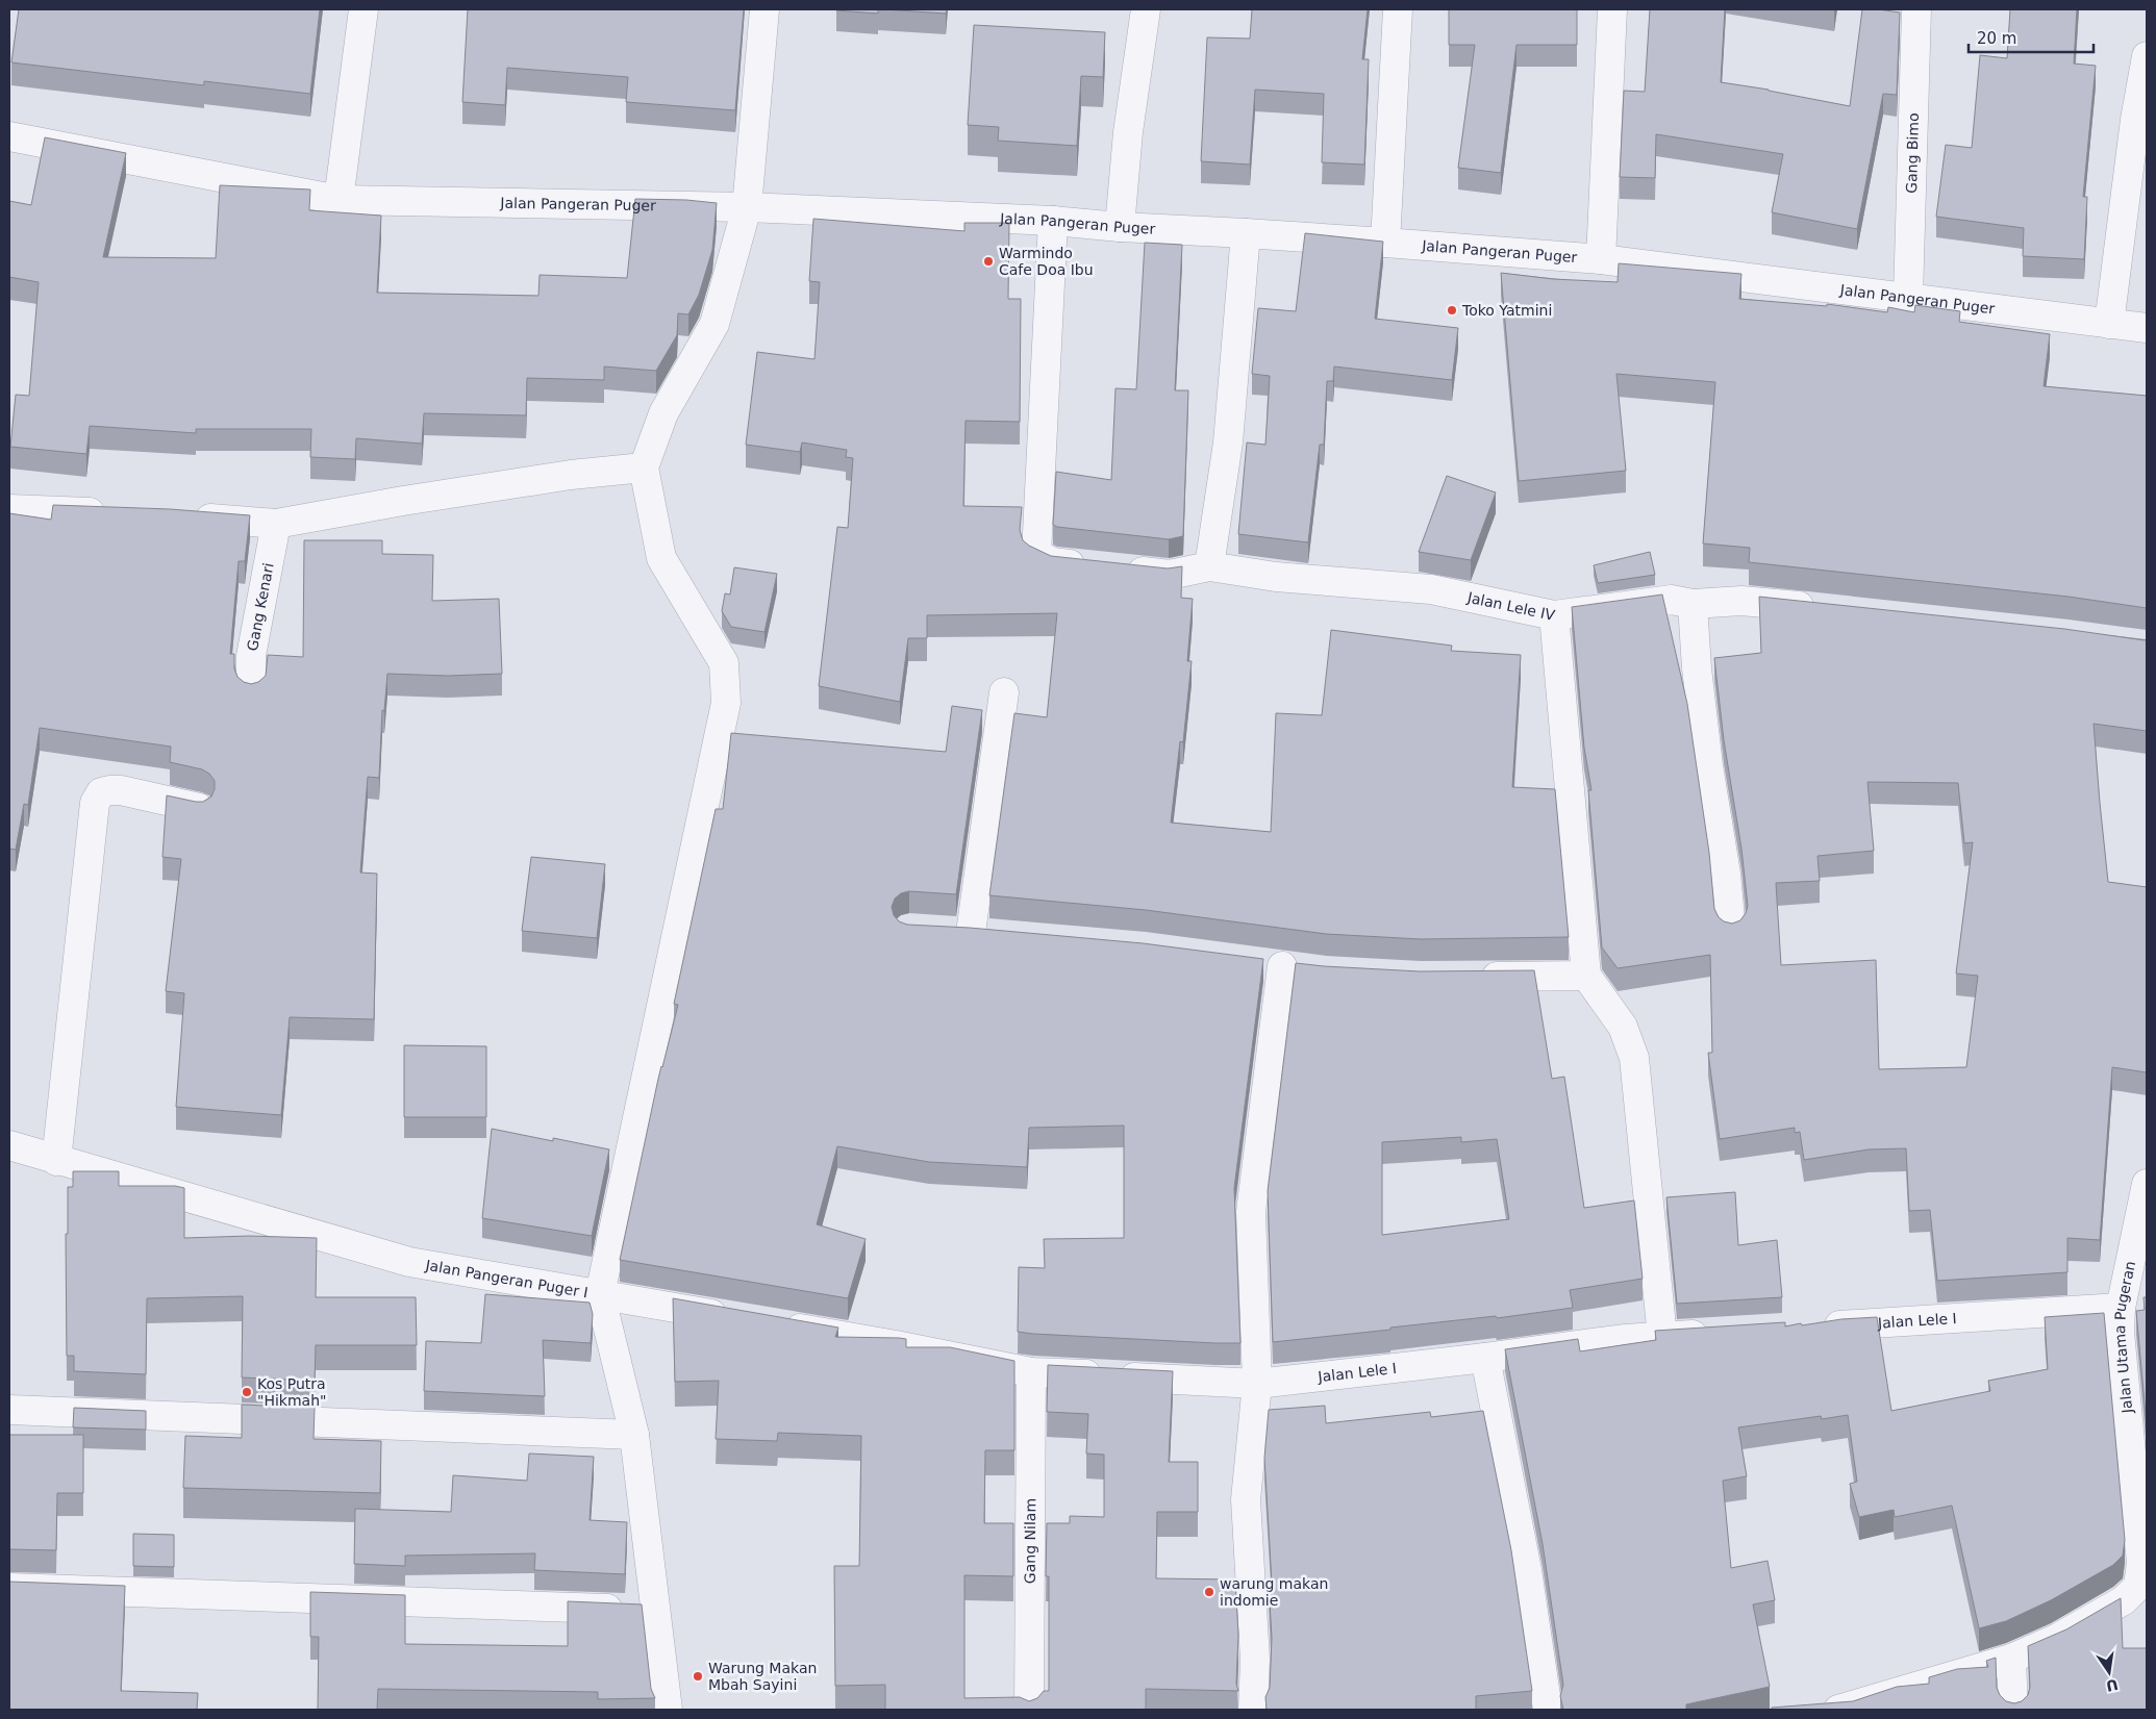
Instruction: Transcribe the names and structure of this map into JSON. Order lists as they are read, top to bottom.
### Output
{
  "streets": {
    "street": [
      "Gang Bimo",
      "Jalan Pangeran Puger",
      "Jalan Lele IV",
      "Gang Kenari",
      "Jalan Pangeran Puger I",
      "Jalan Lele I",
      "Jalan Utama Pugeran",
      "Gang Nilam"
    ]
  },
  "crossings": [
    ["Gang Bimo", "Jalan Pangeran Puger"],
    ["Jalan Lele I", "Jalan Utama Pugeran"],
    ["Jalan Lele I", "Gang Nilam"]
  ],
  "places": [
    "Warmindo Cafe Doa Ibu",
    "Toko Yatmini",
    "Kos Putra \"Hikmah\"",
    "warung makan indomie",
    "Warung Makan Mbah Sayini"
  ],
  "scale_bar": "20 m",
  "north": "bottom"
}
